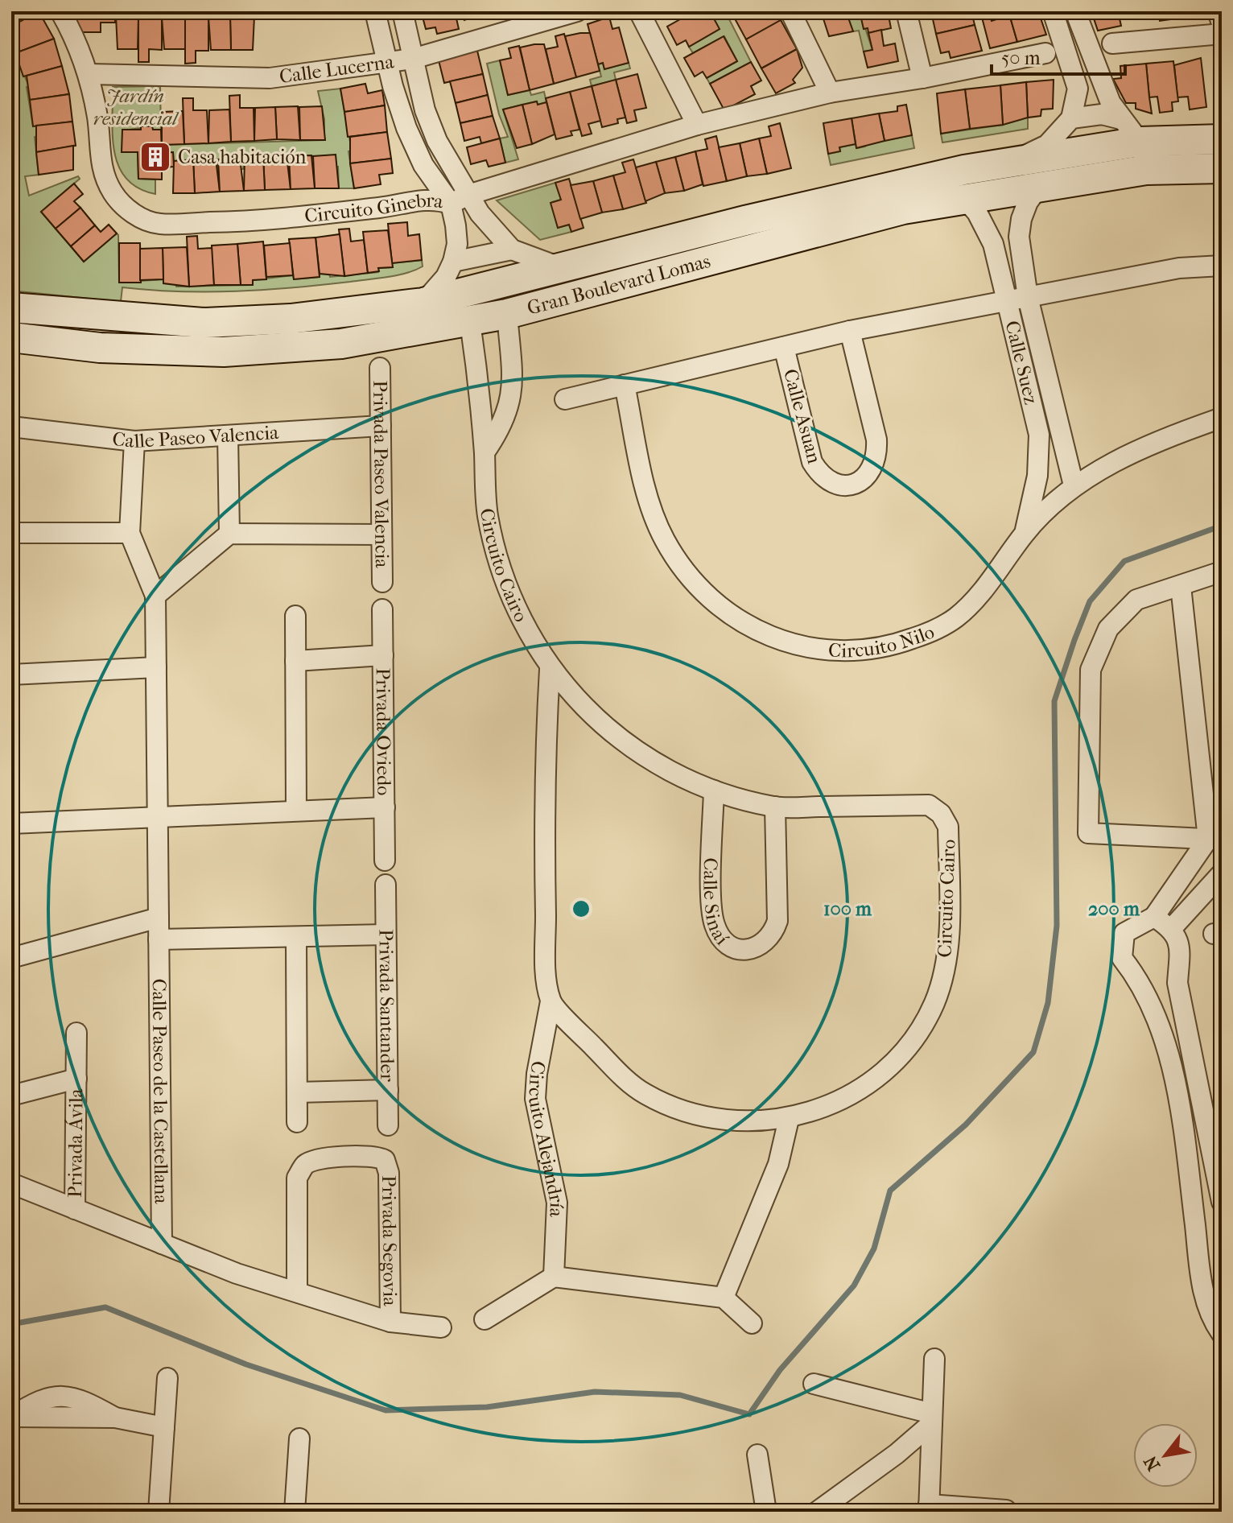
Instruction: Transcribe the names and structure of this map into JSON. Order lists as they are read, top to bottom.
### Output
{
  "streets": {
    "main road": ["Gran Boulevard Lomas"],
    "street": [
      "Calle Lucerna",
      "Circuito Ginebra",
      "Calle Suez",
      "Calle Asuan",
      "Calle Paseo Valencia",
      "Privada Paseo Valencia",
      "Circuito Cairo",
      "Circuito Nilo",
      "Privada Oviedo",
      "Calle Sinaí",
      "Privada Santander",
      "Calle Paseo de la Castellana",
      "Circuito Alejandría",
      "Privada Ávila",
      "Privada Segovia"
    ]
  },
  "crossings": [
    ["Calle Lucerna", "Circuito Ginebra"],
    ["Gran Boulevard Lomas", "Calle Suez"],
    ["Gran Boulevard Lomas", "Circuito Cairo"],
    ["Calle Suez", "Circuito Nilo"],
    ["Calle Paseo Valencia", "Privada Paseo Valencia"],
    ["Circuito Cairo", "Calle Sinaí"],
    ["Circuito Cairo", "Circuito Alejandría"],
    ["Privada Oviedo", "Calle Paseo de la Castellana"],
    ["Calle Paseo de la Castellana", "Privada Ávila"],
    ["Calle Paseo de la Castellana", "Privada Segovia"],
    ["Privada Ávila", "Privada Segovia"]
  ],
  "parks": ["Jardín residencial"],
  "places": {
    "building": ["Casa habitación"]
  },
  "scale_bar": "50 m",
  "north": "bottom left",
  "rings": ["100 m", "200 m"]
}
